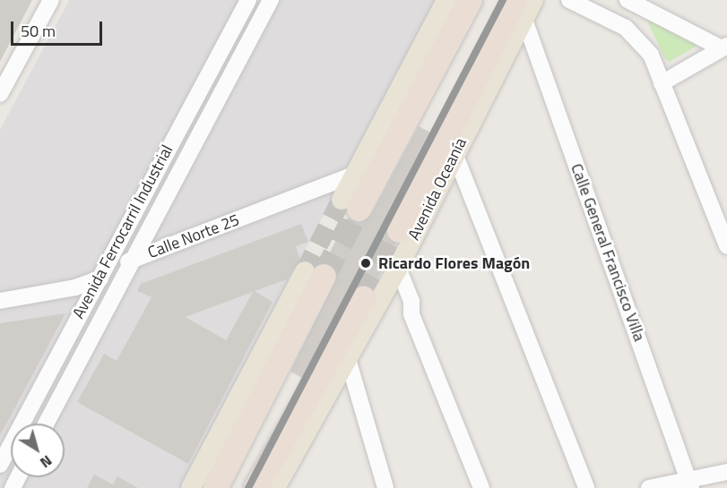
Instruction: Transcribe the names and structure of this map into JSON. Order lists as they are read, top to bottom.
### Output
{
  "streets": {
    "highway": ["Avenida Oceanía"],
    "street": ["Avenida Ferrocarril Industrial", "Calle Norte 25", "Calle General Francisco Villa"]
  },
  "crossings": [
    ["Avenida Oceanía", "Calle General Francisco Villa"],
    ["Avenida Ferrocarril Industrial", "Calle Norte 25"]
  ],
  "places": ["Ricardo Flores Magón"],
  "scale_bar": "50 m",
  "north": "bottom right"
}
